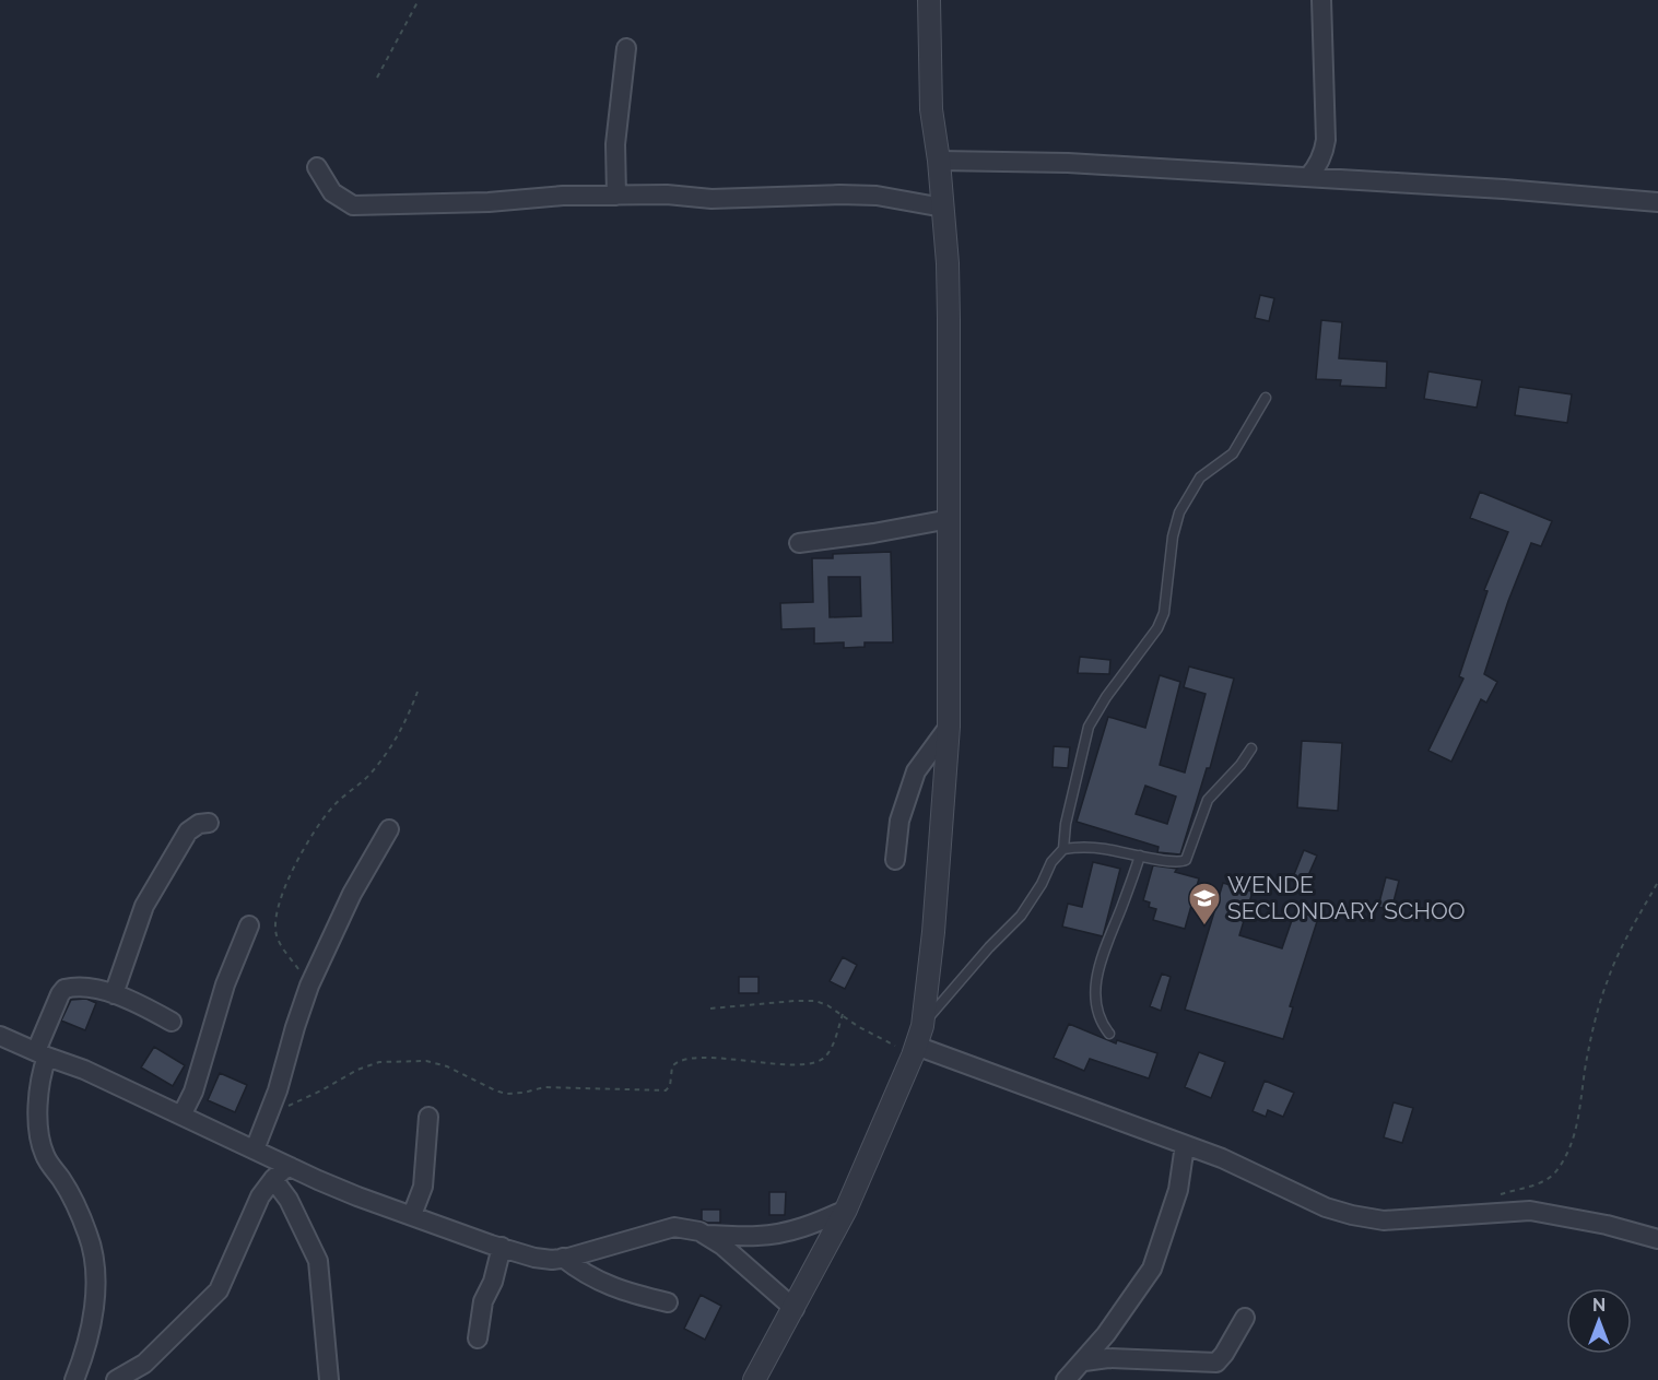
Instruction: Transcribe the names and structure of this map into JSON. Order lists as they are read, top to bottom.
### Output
{
  "places": {
    "school or university": ["WENDE SECLONDARY SCHOO"]
  },
  "north": "top"
}
